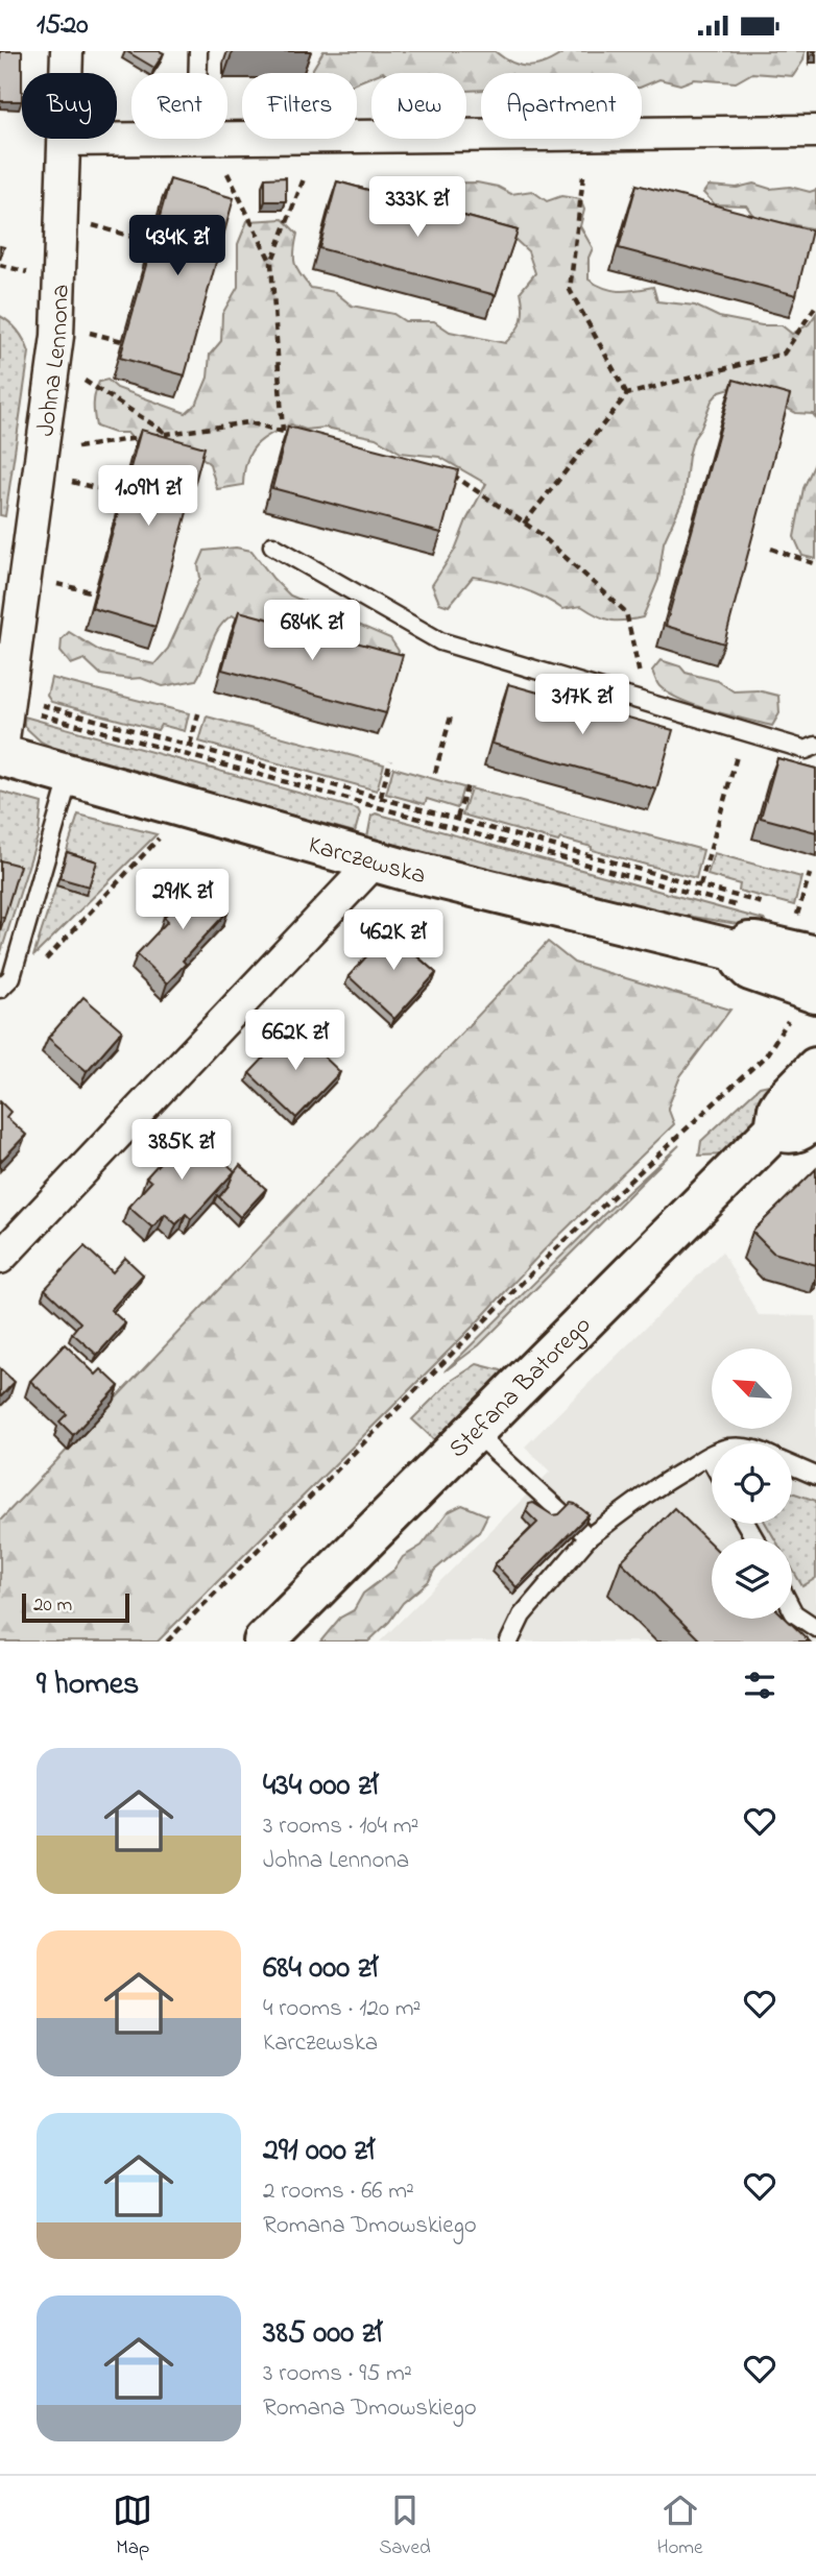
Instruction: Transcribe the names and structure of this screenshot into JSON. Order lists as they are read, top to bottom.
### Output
{
  "streets": {
    "main road": ["Karczewska", "Stefana Batorego"],
    "street": ["Johna Lennona"]
  },
  "crossings": [
    ["Johna Lennona", "Karczewska"]
  ],
  "scale_bar": "20 m",
  "north": "top left",
  "page": {
    "status": "15:20",
    "chip": [
      "Buy",
      "Rent",
      "Filters",
      "New",
      "Apartment"
    ],
    "price": [
      "333K zł",
      "434K zł",
      "1.09M zł",
      "684K zł",
      "317K zł",
      "291K zł",
      "462K zł",
      "662K zł",
      "385K zł"
    ],
    "scale": "20 m",
    "heading": "9 homes",
    "list": [
      {
        "name": "434 000 zł",
        "note": "3 rooms · 104 m² · Johna Lennona"
      },
      {
        "name": "684 000 zł",
        "note": "4 rooms · 120 m² · Karczewska"
      },
      {
        "name": "291 000 zł",
        "note": "2 rooms · 66 m² · Romana Dmowskiego"
      },
      {
        "name": "385 000 zł",
        "note": "3 rooms · 95 m² · Romana Dmowskiego"
      }
    ],
    "tabs": ["Map", "Saved", "Home"]
  }
}
